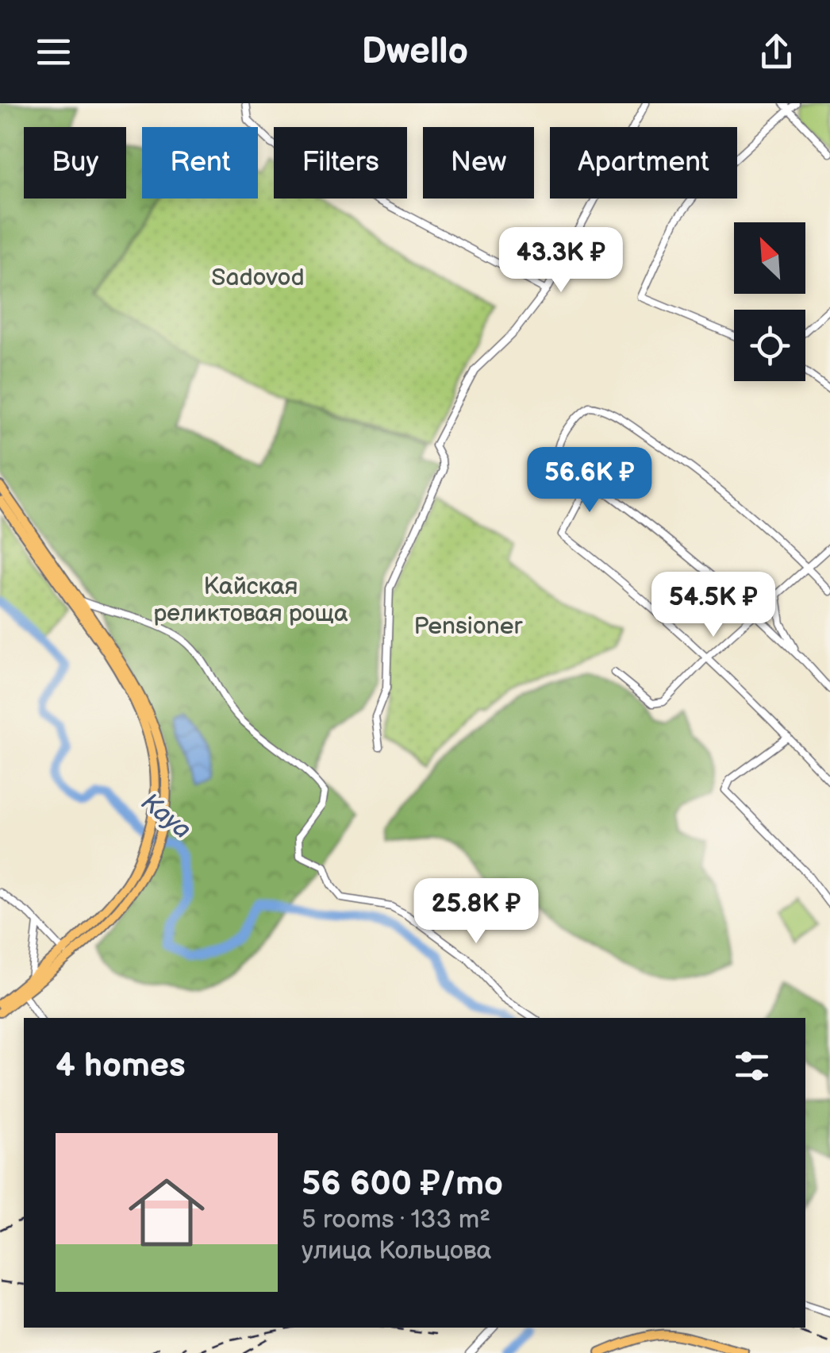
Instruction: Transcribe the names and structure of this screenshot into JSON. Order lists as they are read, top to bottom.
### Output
{
  "water": ["Kaya"],
  "parks": ["Sadovod", "Кайская реликтовая роща", "Pensioner"],
  "north": "top left",
  "page": {
    "header": "Dwello",
    "chip": [
      "Buy",
      "Rent",
      "Filters",
      "New",
      "Apartment"
    ],
    "price": [
      "43.3K ₽",
      "56.6K ₽",
      "54.5K ₽",
      "25.8K ₽"
    ],
    "heading": "4 homes",
    "list": [
      {
        "name": "56 600 ₽/mo",
        "note": "5 rooms · 133 m² · улица Кольцова"
      }
    ]
  }
}
